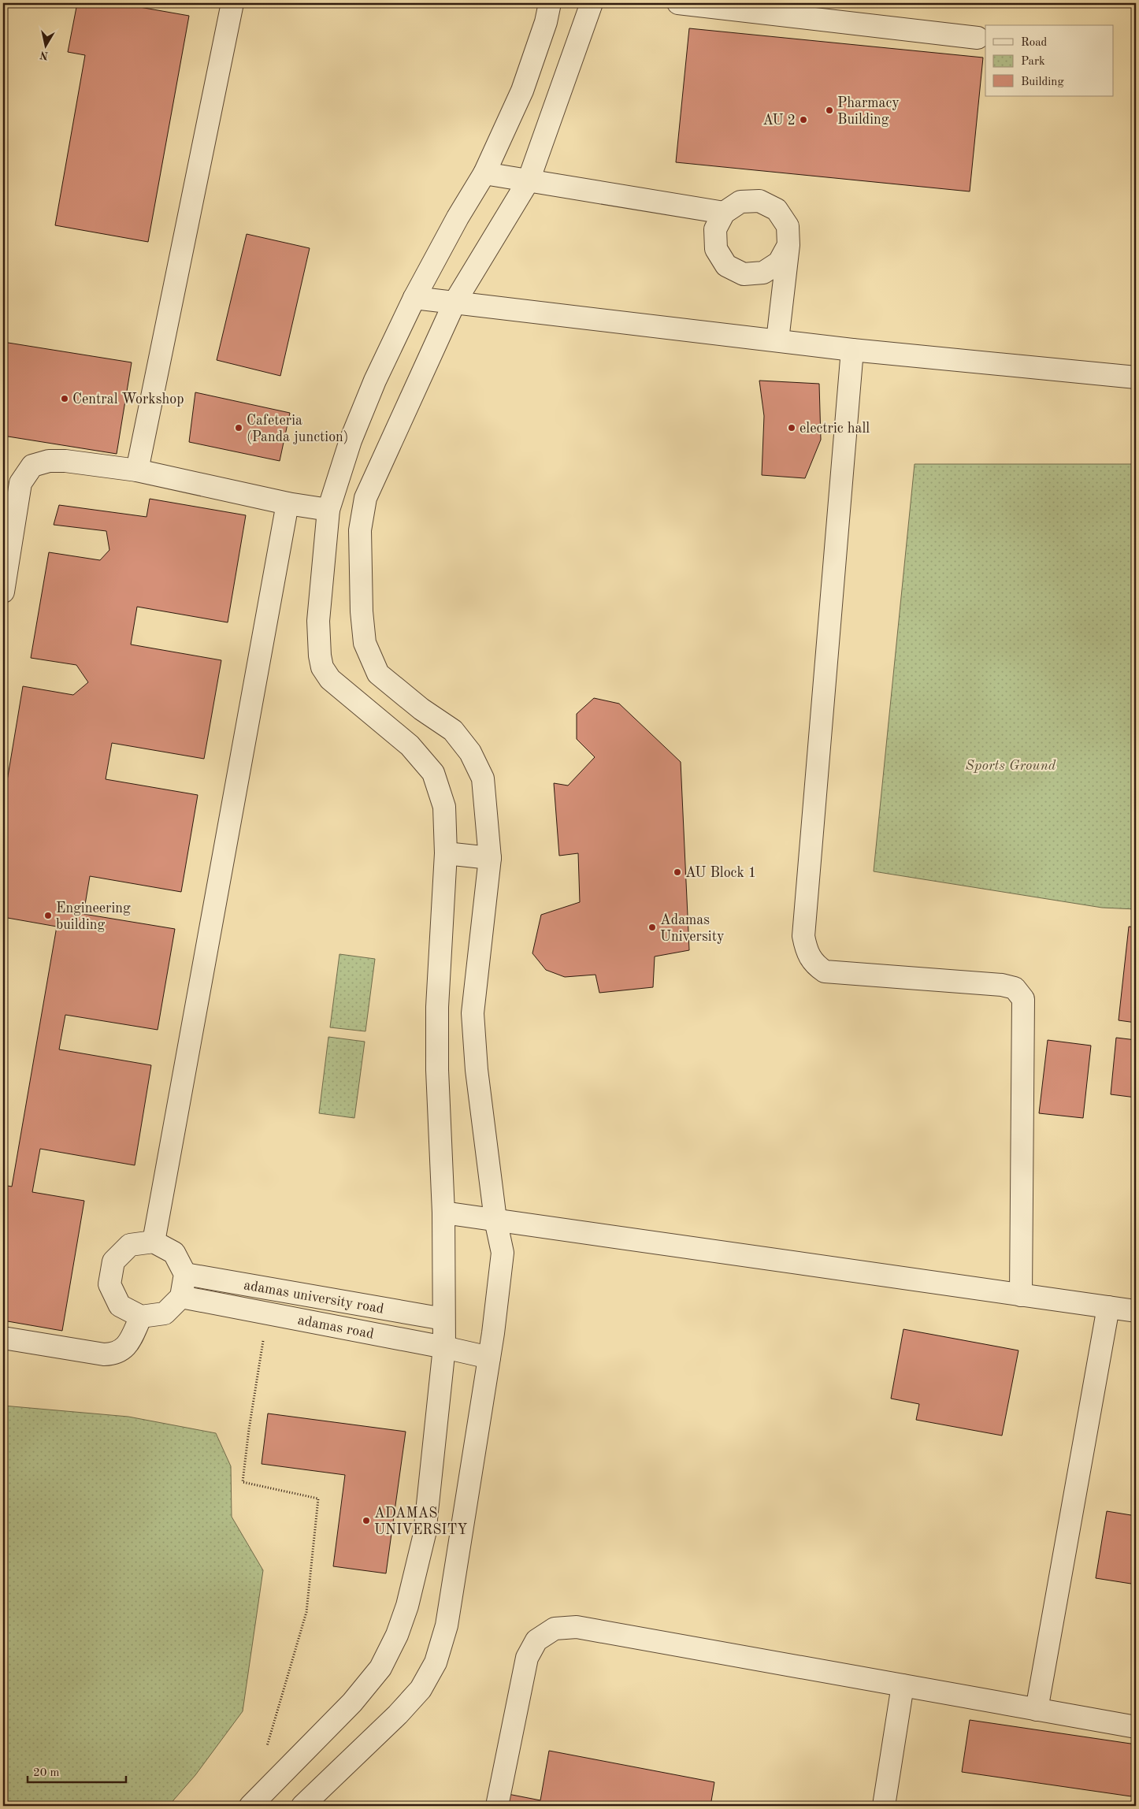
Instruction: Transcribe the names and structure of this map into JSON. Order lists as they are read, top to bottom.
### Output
{
  "streets": {
    "street": ["adamas university road", "adamas road"]
  },
  "crossings": [
    ["adamas university road", "adamas road"]
  ],
  "parks": ["Sports Ground"],
  "places": [
    "Pharmacy Building",
    "AU 2",
    "Central Workshop",
    "Cafeteria (Panda junction)",
    "electric hall",
    "AU Block 1",
    "Engineering building",
    "Adamas University",
    "ADAMAS UNIVERSITY"
  ],
  "legend": ["Road", "Park", "Building"],
  "scale_bar": "20 m",
  "north": "bottom"
}
